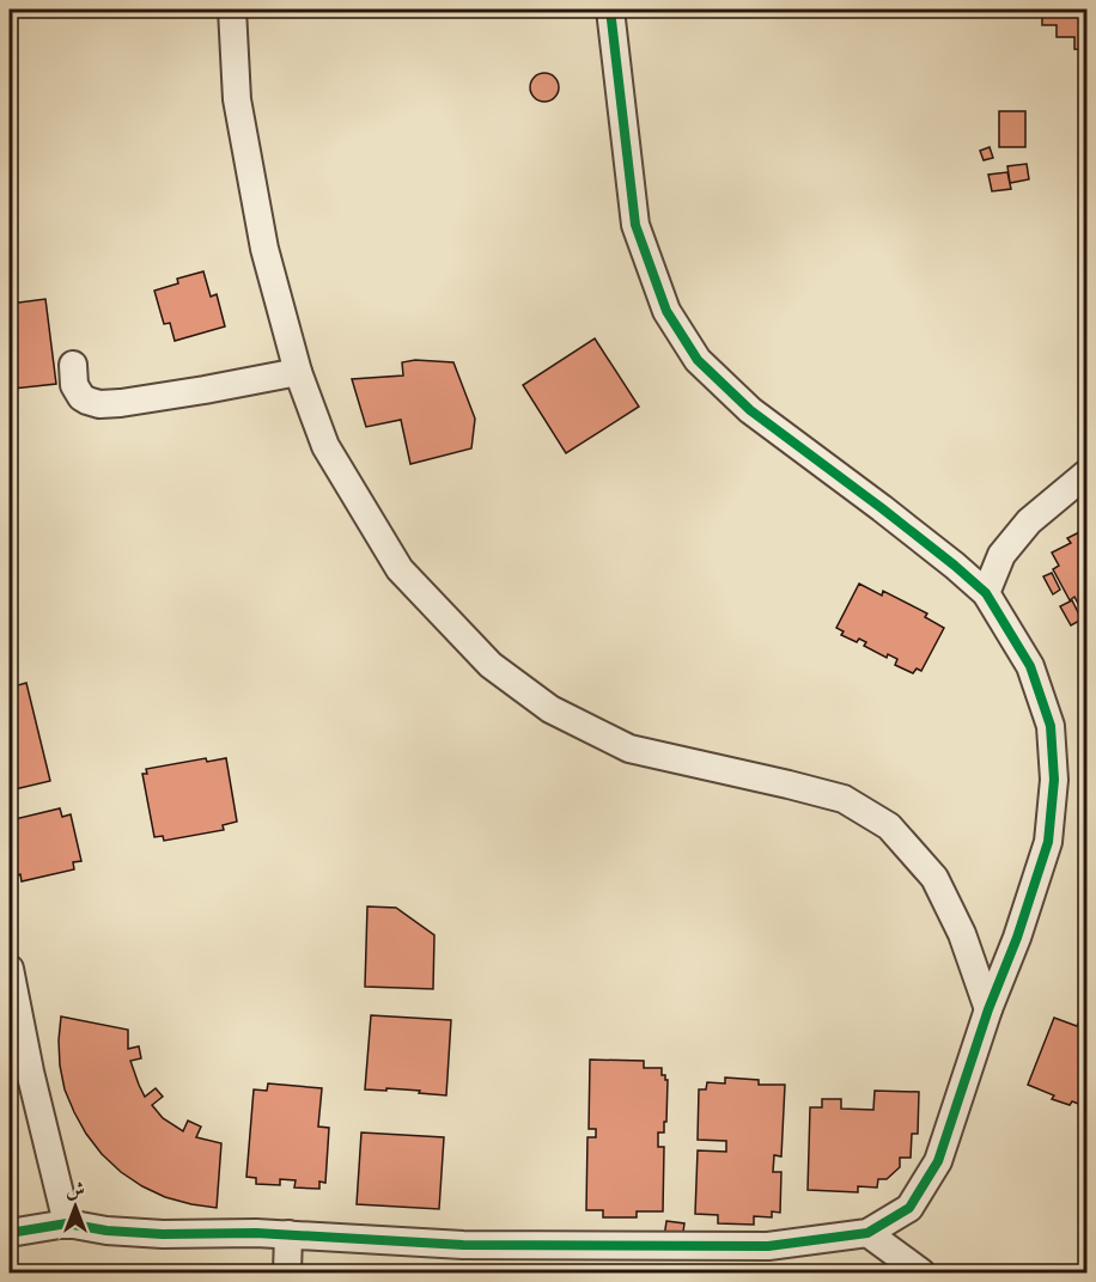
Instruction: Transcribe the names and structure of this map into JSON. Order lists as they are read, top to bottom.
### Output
{
  "north": "top"
}
